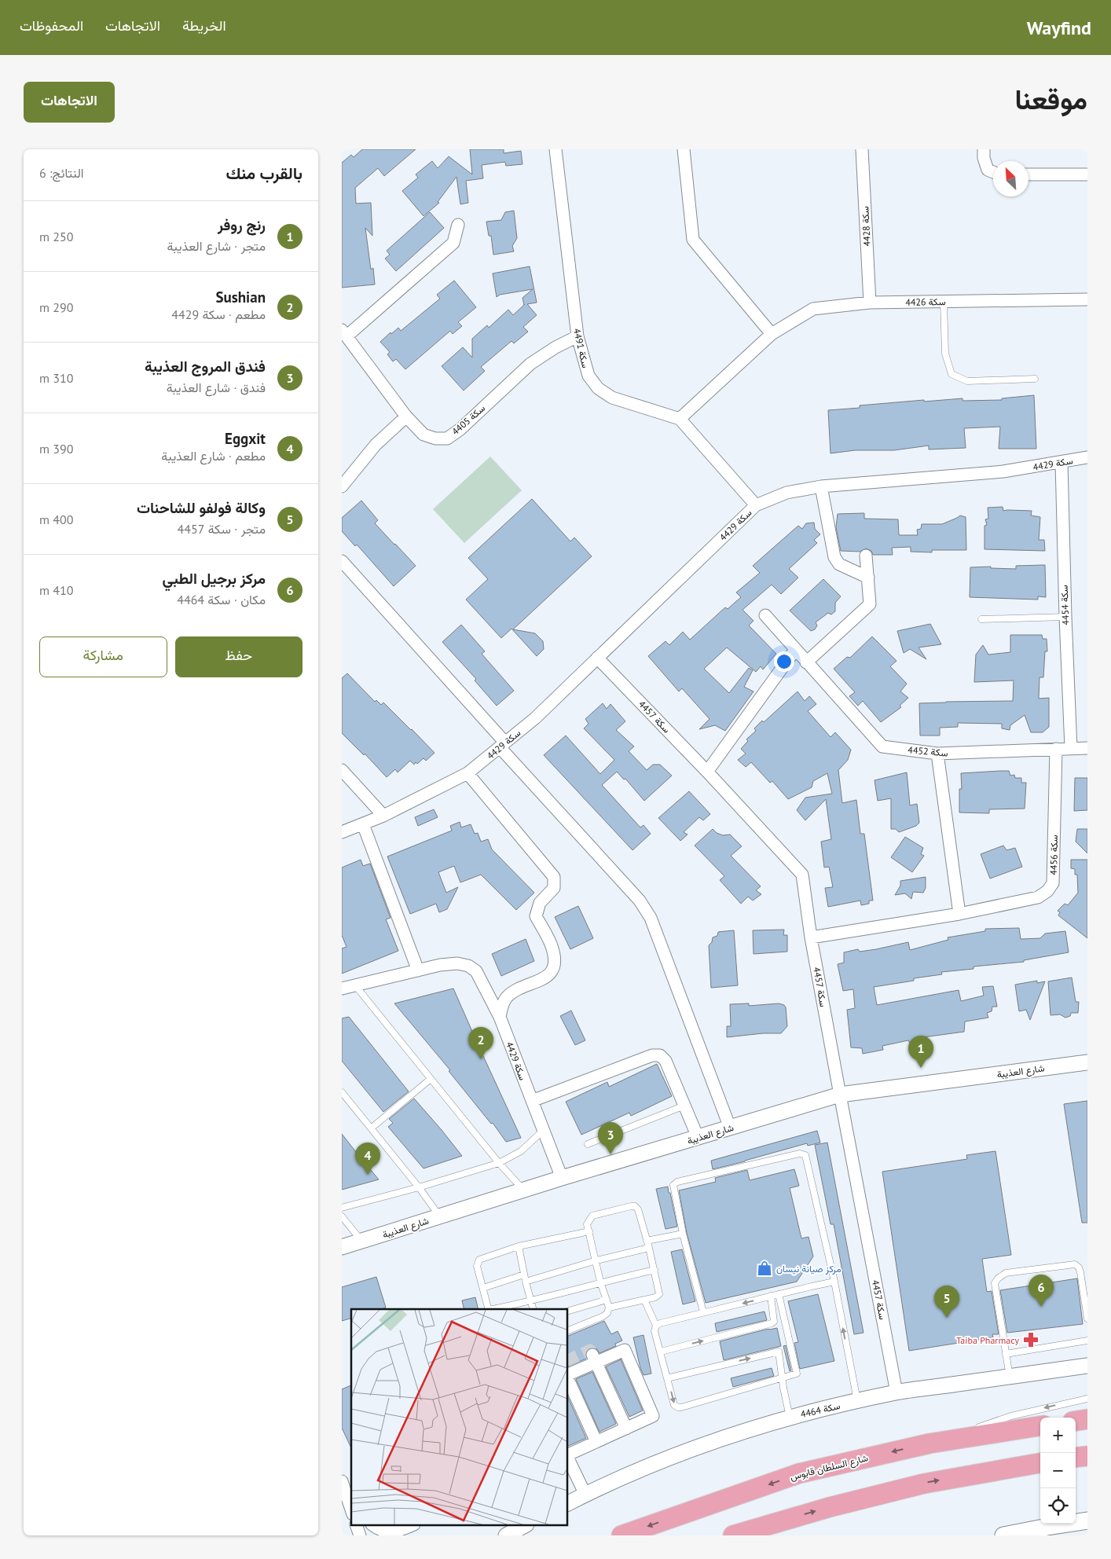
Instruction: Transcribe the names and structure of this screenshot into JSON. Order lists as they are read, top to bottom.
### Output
{
  "streets": {
    "highway": ["شارع السلطان قابوس"],
    "street": [
      "سكة 4428",
      "سكة 4426",
      "سكة 4491",
      "سكة 4405",
      "سكة 4429",
      "سكة 4454",
      "سكة 4457",
      "سكة 4452",
      "سكة 4456",
      "شارع العذيبة",
      "سكة 4464"
    ]
  },
  "crossings": [
    ["سكة 4428", "سكة 4426"],
    ["سكة 4426", "سكة 4491"],
    ["سكة 4491", "سكة 4405"],
    ["سكة 4429", "سكة 4454"],
    ["سكة 4429", "سكة 4457"],
    ["سكة 4429", "شارع العذيبة"],
    ["سكة 4454", "سكة 4452"],
    ["سكة 4457", "سكة 4456"],
    ["سكة 4457", "شارع العذيبة"],
    ["سكة 4457", "سكة 4464"],
    ["سكة 4452", "سكة 4456"]
  ],
  "places": {
    "shop": ["مركز صيانة نيسان"],
    "pharmacy": ["Taiba Pharmacy"]
  },
  "north": "top left",
  "page": {
    "header": "Wayfind",
    "nav": ["الخريطة", "الاتجاهات", "المحفوظات"],
    "title": "موقعنا",
    "buttons": [
      "الاتجاهات",
      ["حفظ", "مشاركة"]
    ],
    "heading": ["بالقرب منك", "النتائج: 6"],
    "list": [
      {
        "mark": "1",
        "name": "رنج روفر",
        "note": "متجر · شارع العذيبة",
        "value": "250 m"
      },
      {
        "mark": "2",
        "name": "Sushian",
        "note": "مطعم · سكة 4429",
        "value": "290 m"
      },
      {
        "mark": "3",
        "name": "فندق المروج العذيبة",
        "note": "فندق · شارع العذيبة",
        "value": "310 m"
      },
      {
        "mark": "4",
        "name": "Eggxit",
        "note": "مطعم · شارع العذيبة",
        "value": "390 m"
      },
      {
        "mark": "5",
        "name": "وكالة فولفو للشاحنات",
        "note": "متجر · سكة 4457",
        "value": "400 m"
      },
      {
        "mark": "6",
        "name": "مركز برجيل الطبي",
        "note": "مكان · سكة 4464",
        "value": "410 m"
      }
    ],
    "pins": [
      "2",
      "1",
      "3",
      "4",
      "6",
      "5"
    ],
    "map_buttons": ["+", "−"]
  }
}
